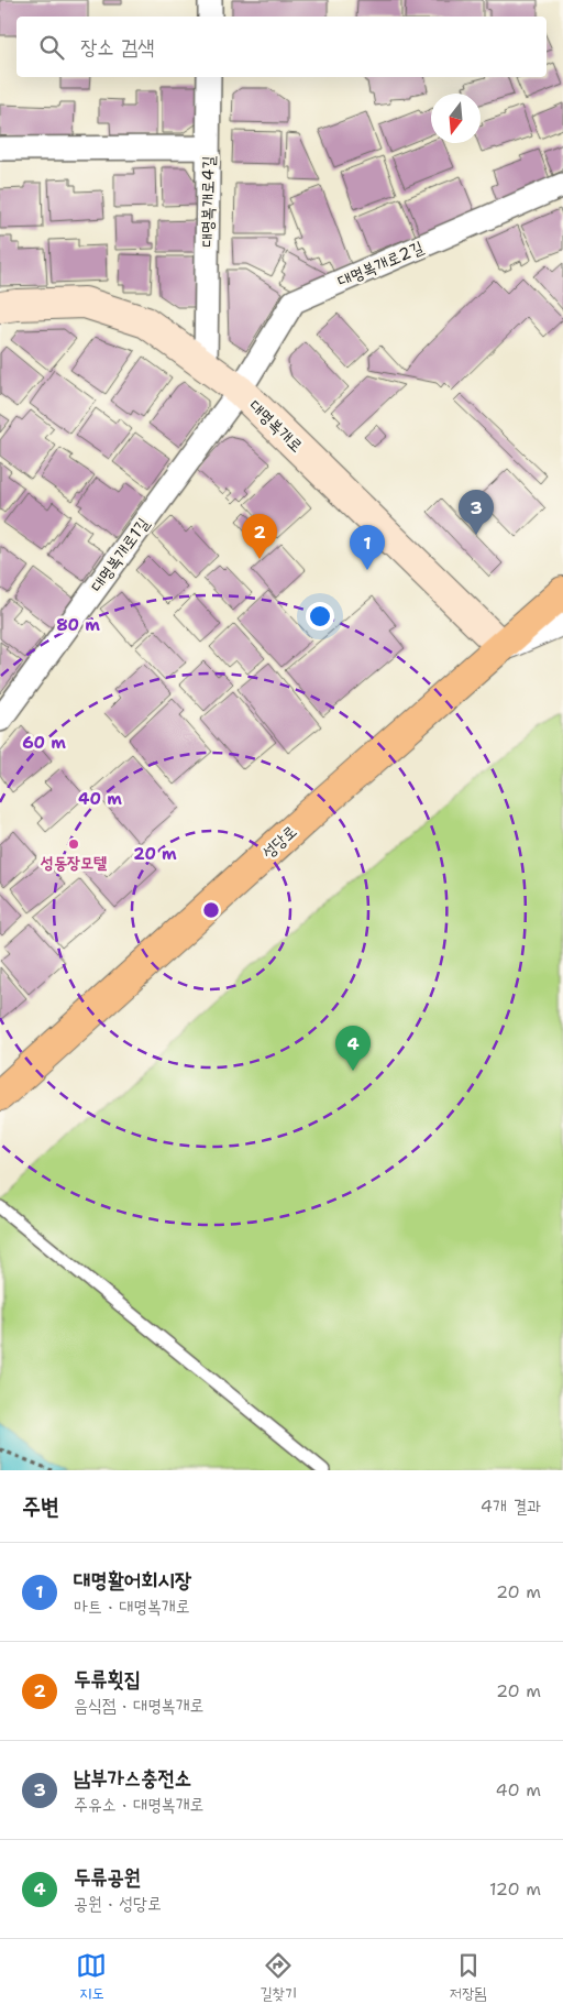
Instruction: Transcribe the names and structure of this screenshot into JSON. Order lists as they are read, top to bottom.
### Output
{
  "streets": {
    "main road": ["대명복개로", "성당로"],
    "street": ["대명복개로4길", "대명복개로2길", "대명복개로1길"]
  },
  "crossings": [
    ["대명복개로4길", "대명복개로"],
    ["대명복개로2길", "대명복개로"],
    ["대명복개로2길", "대명복개로1길"],
    ["대명복개로", "대명복개로1길"],
    ["대명복개로", "성당로"]
  ],
  "places": ["성동장모텔"],
  "north": "bottom",
  "page": {
    "search": "장소 검색",
    "pins": [
      "3",
      "2",
      "1",
      "4"
    ],
    "heading": ["주변", "4개 결과"],
    "list": [
      {
        "mark": "1",
        "name": "대명활어회시장",
        "note": "마트 · 대명복개로",
        "value": "20 m"
      },
      {
        "mark": "2",
        "name": "두류횟집",
        "note": "음식점 · 대명복개로",
        "value": "20 m"
      },
      {
        "mark": "3",
        "name": "남부가스충전소",
        "note": "주유소 · 대명복개로",
        "value": "40 m"
      },
      {
        "mark": "4",
        "name": "두류공원",
        "note": "공원 · 성당로",
        "value": "120 m"
      }
    ],
    "nav": ["지도", "길찾기", "저장됨"]
  },
  "rings": [
    "80 m",
    "60 m",
    "40 m",
    "20 m"
  ]
}
